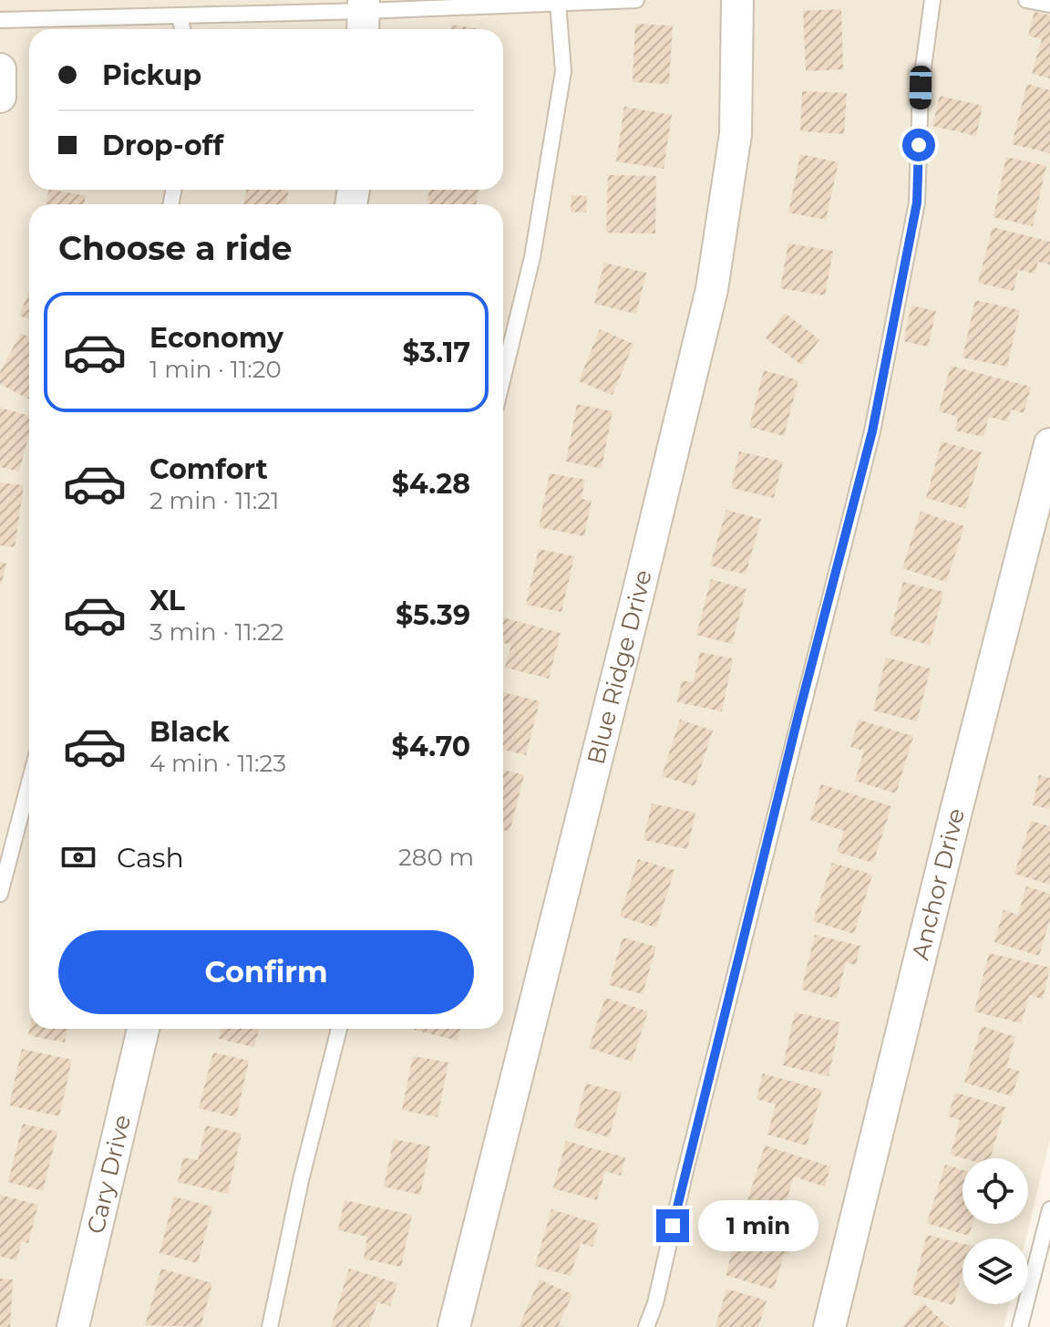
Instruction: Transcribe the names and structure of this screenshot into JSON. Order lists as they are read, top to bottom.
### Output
{
  "streets": {
    "street": ["Blue Ridge Drive", "Anchor Drive", "Cary Drive"]
  },
  "page": {
    "banner": ["Pickup", "Drop-off"],
    "heading": "Choose a ride",
    "list": [
      {
        "name": "Economy",
        "note": "1 min · 11:20",
        "value": "$3.17"
      },
      {
        "name": "Comfort",
        "note": "2 min · 11:21",
        "value": "$4.28"
      },
      {
        "name": "XL",
        "note": "3 min · 11:22",
        "value": "$5.39"
      },
      {
        "name": "Black",
        "note": "4 min · 11:23",
        "value": "$4.70"
      }
    ],
    "pay": ["Cash", "280 m"],
    "buttons": "Confirm",
    "bubble": "1 min"
  }
}
